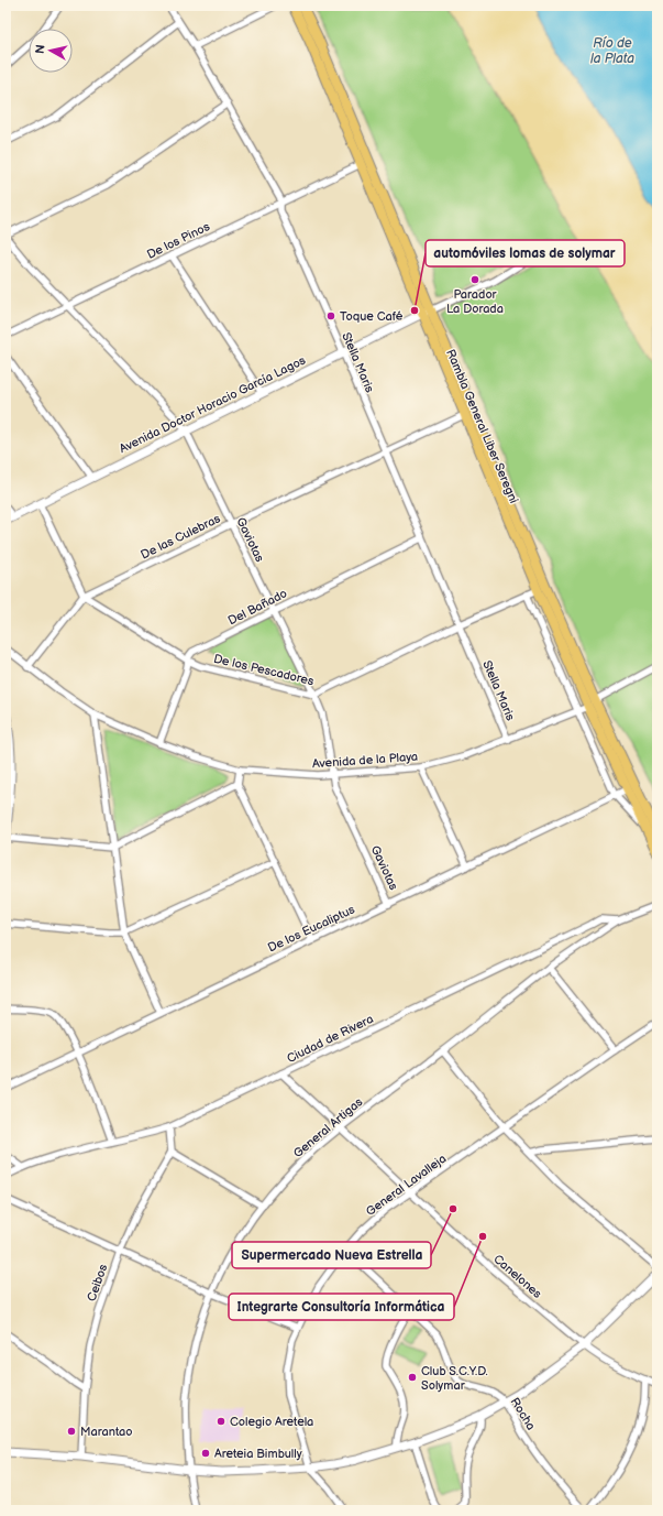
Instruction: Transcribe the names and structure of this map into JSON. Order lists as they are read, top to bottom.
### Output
{
  "streets": {
    "main road": ["Rambla General Liber Seregni"],
    "street": [
      "De los Pinos",
      "Stella Maris",
      "Avenida Doctor Horacio García Lagos",
      "De las Culebras",
      "Gaviotas",
      "Del Bañado",
      "De los Pescadores",
      "Avenida de la Playa",
      "De los Eucaliptus",
      "Ciudad de Rivera",
      "General Artigas",
      "General Lavalleja",
      "Canelones",
      "Ceibos",
      "Rocha"
    ]
  },
  "crossings": [
    ["De los Pinos", "Stella Maris"],
    ["De los Pinos", "Rambla General Liber Seregni"],
    ["De los Pinos", "Gaviotas"],
    ["Stella Maris", "Avenida Doctor Horacio García Lagos"],
    ["Stella Maris", "De las Culebras"],
    ["Stella Maris", "Del Bañado"],
    ["Stella Maris", "De los Pescadores"],
    ["Stella Maris", "Avenida de la Playa"],
    ["Avenida Doctor Horacio García Lagos", "Rambla General Liber Seregni"],
    ["Avenida Doctor Horacio García Lagos", "Gaviotas"],
    ["Rambla General Liber Seregni", "De las Culebras"],
    ["Rambla General Liber Seregni", "De los Pescadores"],
    ["Rambla General Liber Seregni", "Avenida de la Playa"],
    ["Rambla General Liber Seregni", "De los Eucaliptus"],
    ["De las Culebras", "Gaviotas"],
    ["De las Culebras", "De los Pescadores"],
    ["De las Culebras", "Avenida de la Playa"],
    ["Gaviotas", "Del Bañado"],
    ["Gaviotas", "De los Pescadores"],
    ["Gaviotas", "Avenida de la Playa"],
    ["Gaviotas", "De los Eucaliptus"],
    ["Del Bañado", "De los Pescadores"],
    ["Ciudad de Rivera", "General Artigas"],
    ["Ciudad de Rivera", "Canelones"],
    ["General Artigas", "Canelones"],
    ["General Lavalleja", "Canelones"],
    ["General Lavalleja", "Rocha"]
  ],
  "water": ["Río de la Plata"],
  "places": [
    "Parador La Dorada",
    "automóviles lomas de solymar",
    "Toque Café",
    "Supermercado Nueva Estrella",
    "Integrarte Consultoría Informática",
    "Club S.C.Y.D. Solymar",
    "Colegio Aretela",
    "Marantao",
    "Areteia Bimbully"
  ],
  "north": "left"
}
